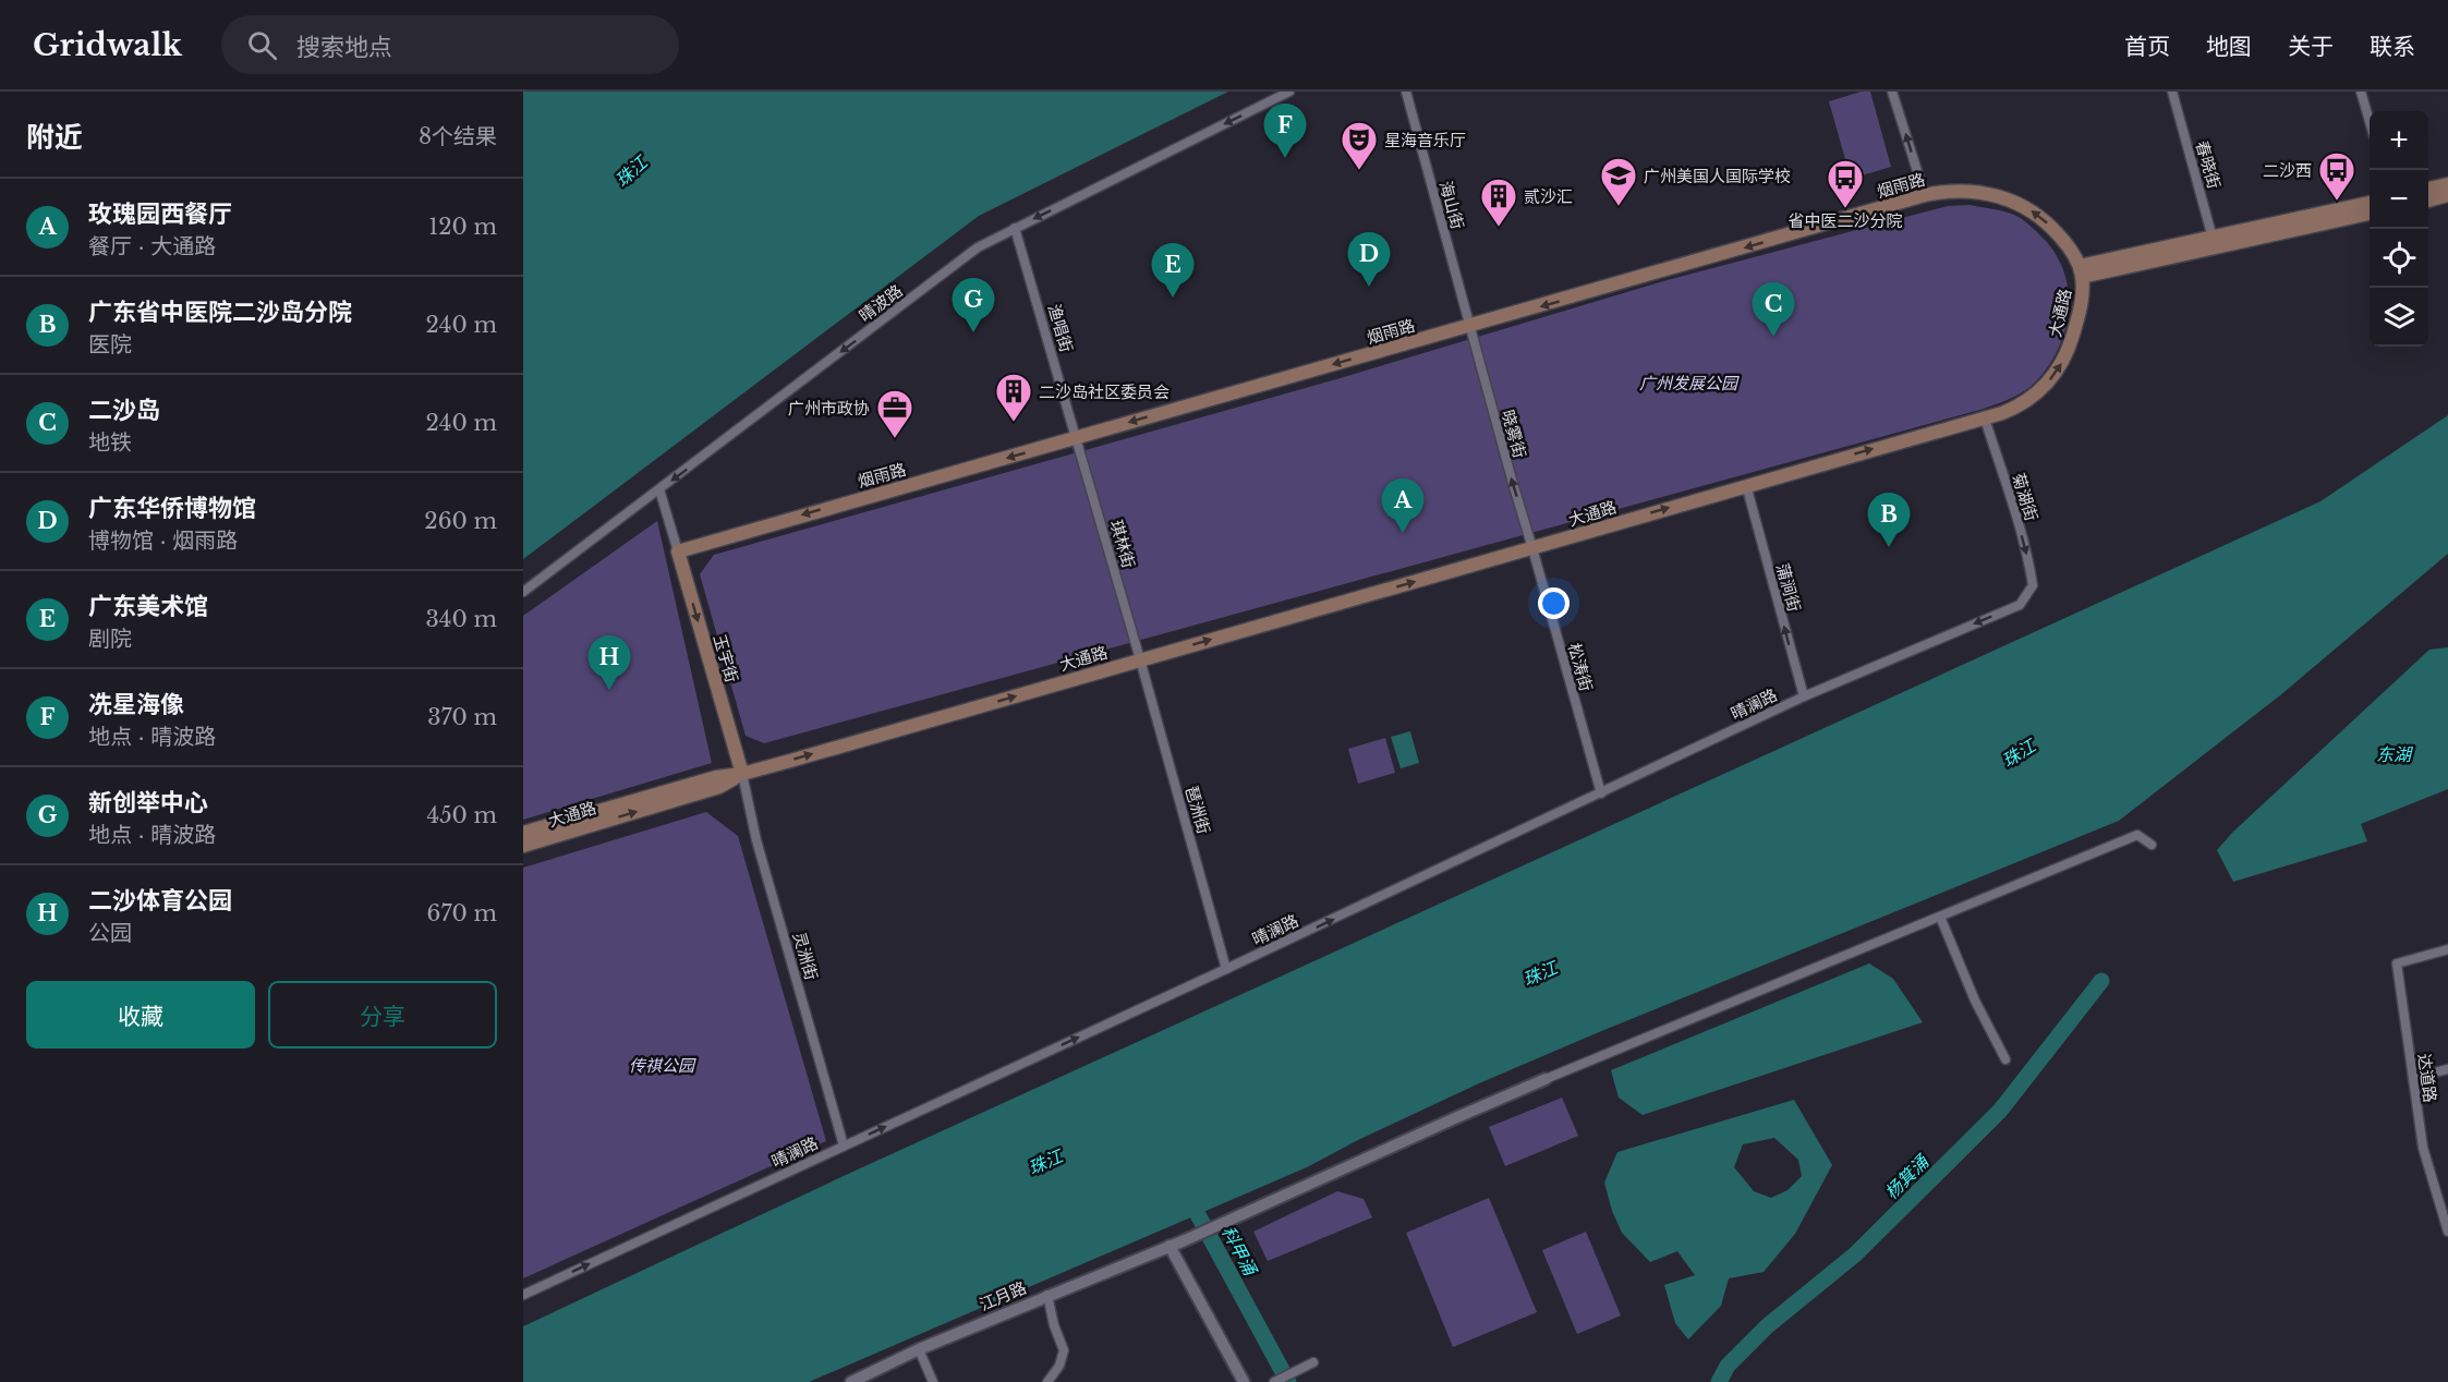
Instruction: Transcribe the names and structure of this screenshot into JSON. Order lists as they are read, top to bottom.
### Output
{
  "streets": {
    "main road": ["烟雨路", "大通路", "玉宇街"],
    "street": [
      "春晓街",
      "海山街",
      "晴波路",
      "渔唱街",
      "晓雾街",
      "菊湖街",
      "琪林街",
      "蒲涧街",
      "松涛街",
      "晴澜路",
      "琶洲街",
      "灵洲街",
      "达道路",
      "江月路"
    ]
  },
  "crossings": [
    ["春晓街", "大通路"],
    ["烟雨路", "海山街"],
    ["烟雨路", "大通路"],
    ["烟雨路", "渔唱街"],
    ["烟雨路", "晓雾街"],
    ["烟雨路", "琪林街"],
    ["烟雨路", "玉宇街"],
    ["海山街", "晓雾街"],
    ["晴波路", "渔唱街"],
    ["大通路", "晓雾街"],
    ["大通路", "菊湖街"],
    ["大通路", "琪林街"],
    ["大通路", "蒲涧街"],
    ["大通路", "玉宇街"],
    ["大通路", "松涛街"],
    ["大通路", "琶洲街"],
    ["大通路", "灵洲街"],
    ["渔唱街", "琪林街"],
    ["晓雾街", "松涛街"],
    ["菊湖街", "晴澜路"],
    ["琪林街", "琶洲街"],
    ["蒲涧街", "晴澜路"],
    ["玉宇街", "灵洲街"],
    ["松涛街", "晴澜路"],
    ["晴澜路", "琶洲街"],
    ["晴澜路", "灵洲街"]
  ],
  "one_way": [
    "烟雨路",
    "晴波路",
    "大通路",
    "晓雾街",
    "菊湖街",
    "蒲涧街",
    "玉宇街"
  ],
  "water": [
    "珠江",
    "东湖",
    "杨箕涌",
    "科甲涌"
  ],
  "parks": ["广州发展公园", "传祺公园"],
  "places": {
    "theatre": ["星海音乐厅"],
    "bus stop": ["二沙西", "省中医二沙分院"],
    "school or university": ["广州美国人国际学校"],
    "building": ["贰沙汇", "二沙岛社区委员会"],
    "office": ["广州市政协"]
  },
  "page": {
    "header": "Gridwalk",
    "search": "搜索地点",
    "nav": [
      "首页",
      "地图",
      "关于",
      "联系"
    ],
    "heading": ["附近", "8个结果"],
    "pins": [
      "F",
      "D",
      "E",
      "G",
      "C",
      "A",
      "B",
      "H"
    ],
    "map_buttons": ["+", "−"],
    "list": [
      {
        "mark": "A",
        "name": "玫瑰园西餐厅",
        "note": "餐厅 · 大通路",
        "value": "120 m"
      },
      {
        "mark": "B",
        "name": "广东省中医院二沙岛分院",
        "note": "医院",
        "value": "240 m"
      },
      {
        "mark": "C",
        "name": "二沙岛",
        "note": "地铁",
        "value": "240 m"
      },
      {
        "mark": "D",
        "name": "广东华侨博物馆",
        "note": "博物馆 · 烟雨路",
        "value": "260 m"
      },
      {
        "mark": "E",
        "name": "广东美术馆",
        "note": "剧院",
        "value": "340 m"
      },
      {
        "mark": "F",
        "name": "冼星海像",
        "note": "地点 · 晴波路",
        "value": "370 m"
      },
      {
        "mark": "G",
        "name": "新创举中心",
        "note": "地点 · 晴波路",
        "value": "450 m"
      },
      {
        "mark": "H",
        "name": "二沙体育公园",
        "note": "公园",
        "value": "670 m"
      }
    ],
    "buttons": ["收藏", "分享"]
  }
}
